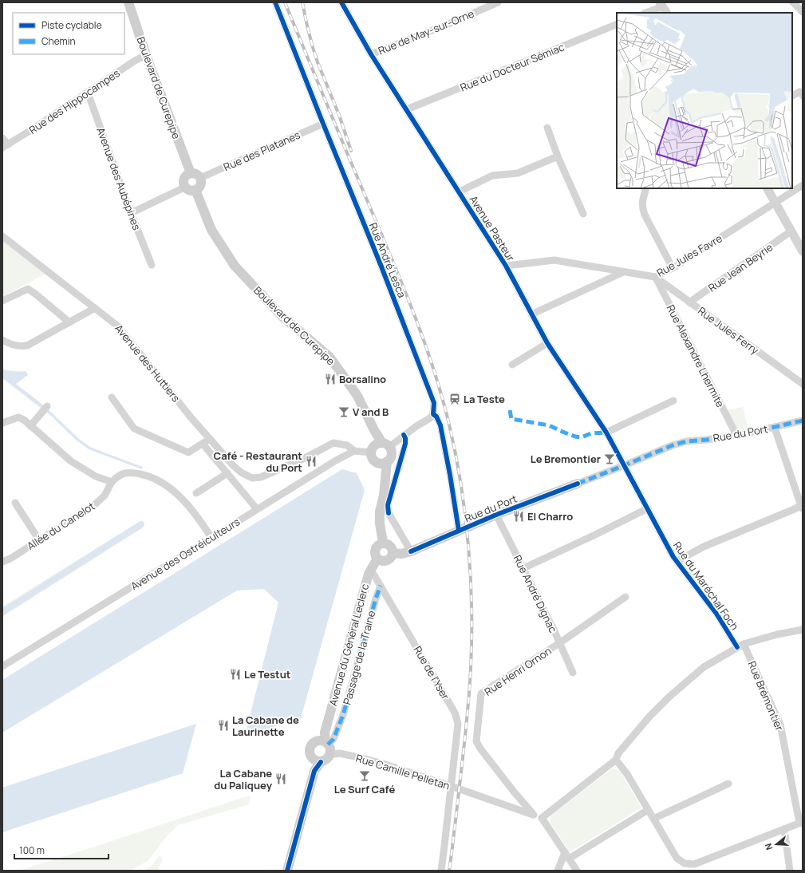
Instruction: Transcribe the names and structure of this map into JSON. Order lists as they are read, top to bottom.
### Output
{
  "streets": {
    "main road": ["Boulevard de Curepipe", "Rue du Port", "Avenue du Général Leclerc"],
    "street": [
      "Rue de May-sur-Orne",
      "Rue du Docteur Sémiac",
      "Rue des Hippocampes",
      "Rue des Platanes",
      "Avenue des Aubépines",
      "Avenue Pasteur",
      "Rue Jules Favre",
      "Rue André Lesca",
      "Rue Jean Beyrie",
      "Rue Jules Ferry",
      "Rue Alexandre Lhermite",
      "Avenue des Huttiers",
      "Allée du Canelot",
      "Avenue des Ostréiculteurs",
      "Rue du Maréchal Foch",
      "Rue André Dignac",
      "Passage de la Traine",
      "Rue Henri Ornon",
      "Rue de l'Yser",
      "Rue Brémontier",
      "Rue Camille Pelletan"
    ]
  },
  "crossings": [
    ["Rue de May-sur-Orne", "Avenue Pasteur"],
    ["Rue du Docteur Sémiac", "Avenue Pasteur"],
    ["Boulevard de Curepipe", "Rue des Hippocampes"],
    ["Boulevard de Curepipe", "Rue des Platanes"],
    ["Rue des Hippocampes", "Avenue des Aubépines"],
    ["Rue des Platanes", "Rue André Lesca"],
    ["Avenue Pasteur", "Rue Jules Favre"],
    ["Avenue Pasteur", "Rue du Port"],
    ["Avenue Pasteur", "Rue du Maréchal Foch"],
    ["Rue Jules Favre", "Rue Jules Ferry"],
    ["Rue Jules Favre", "Rue Alexandre Lhermite"],
    ["Rue André Lesca", "Rue du Port"],
    ["Rue Jean Beyrie", "Rue Jules Ferry"],
    ["Rue Jules Ferry", "Rue Alexandre Lhermite"],
    ["Rue Alexandre Lhermite", "Rue du Port"],
    ["Avenue des Huttiers", "Avenue des Ostréiculteurs"],
    ["Rue du Port", "Rue du Maréchal Foch"],
    ["Rue du Port", "Rue André Dignac"],
    ["Rue du Port", "Avenue du Général Leclerc"],
    ["Rue du Maréchal Foch", "Rue Brémontier"],
    ["Rue André Dignac", "Rue Henri Ornon"],
    ["Avenue du Général Leclerc", "Passage de la Traine"],
    ["Avenue du Général Leclerc", "Rue de l'Yser"],
    ["Avenue du Général Leclerc", "Rue Camille Pelletan"],
    ["Passage de la Traine", "Rue de l'Yser"],
    ["Passage de la Traine", "Rue Camille Pelletan"],
    ["Rue Henri Ornon", "Rue Camille Pelletan"],
    ["Rue de l'Yser", "Rue Camille Pelletan"]
  ],
  "places": {
    "restaurant": [
      "Borsalino",
      "Café - Restaurant du Port",
      "El Charro",
      "Le Testut",
      "La Cabane de Laurinette",
      "La Cabane du Paliquey"
    ],
    "station": ["La Teste"],
    "bar": ["V and B", "Le Bremontier", "Le Surf Café"]
  },
  "legend": ["Piste cyclable", "Chemin"],
  "scale_bar": "100 m",
  "north": "left"
}
